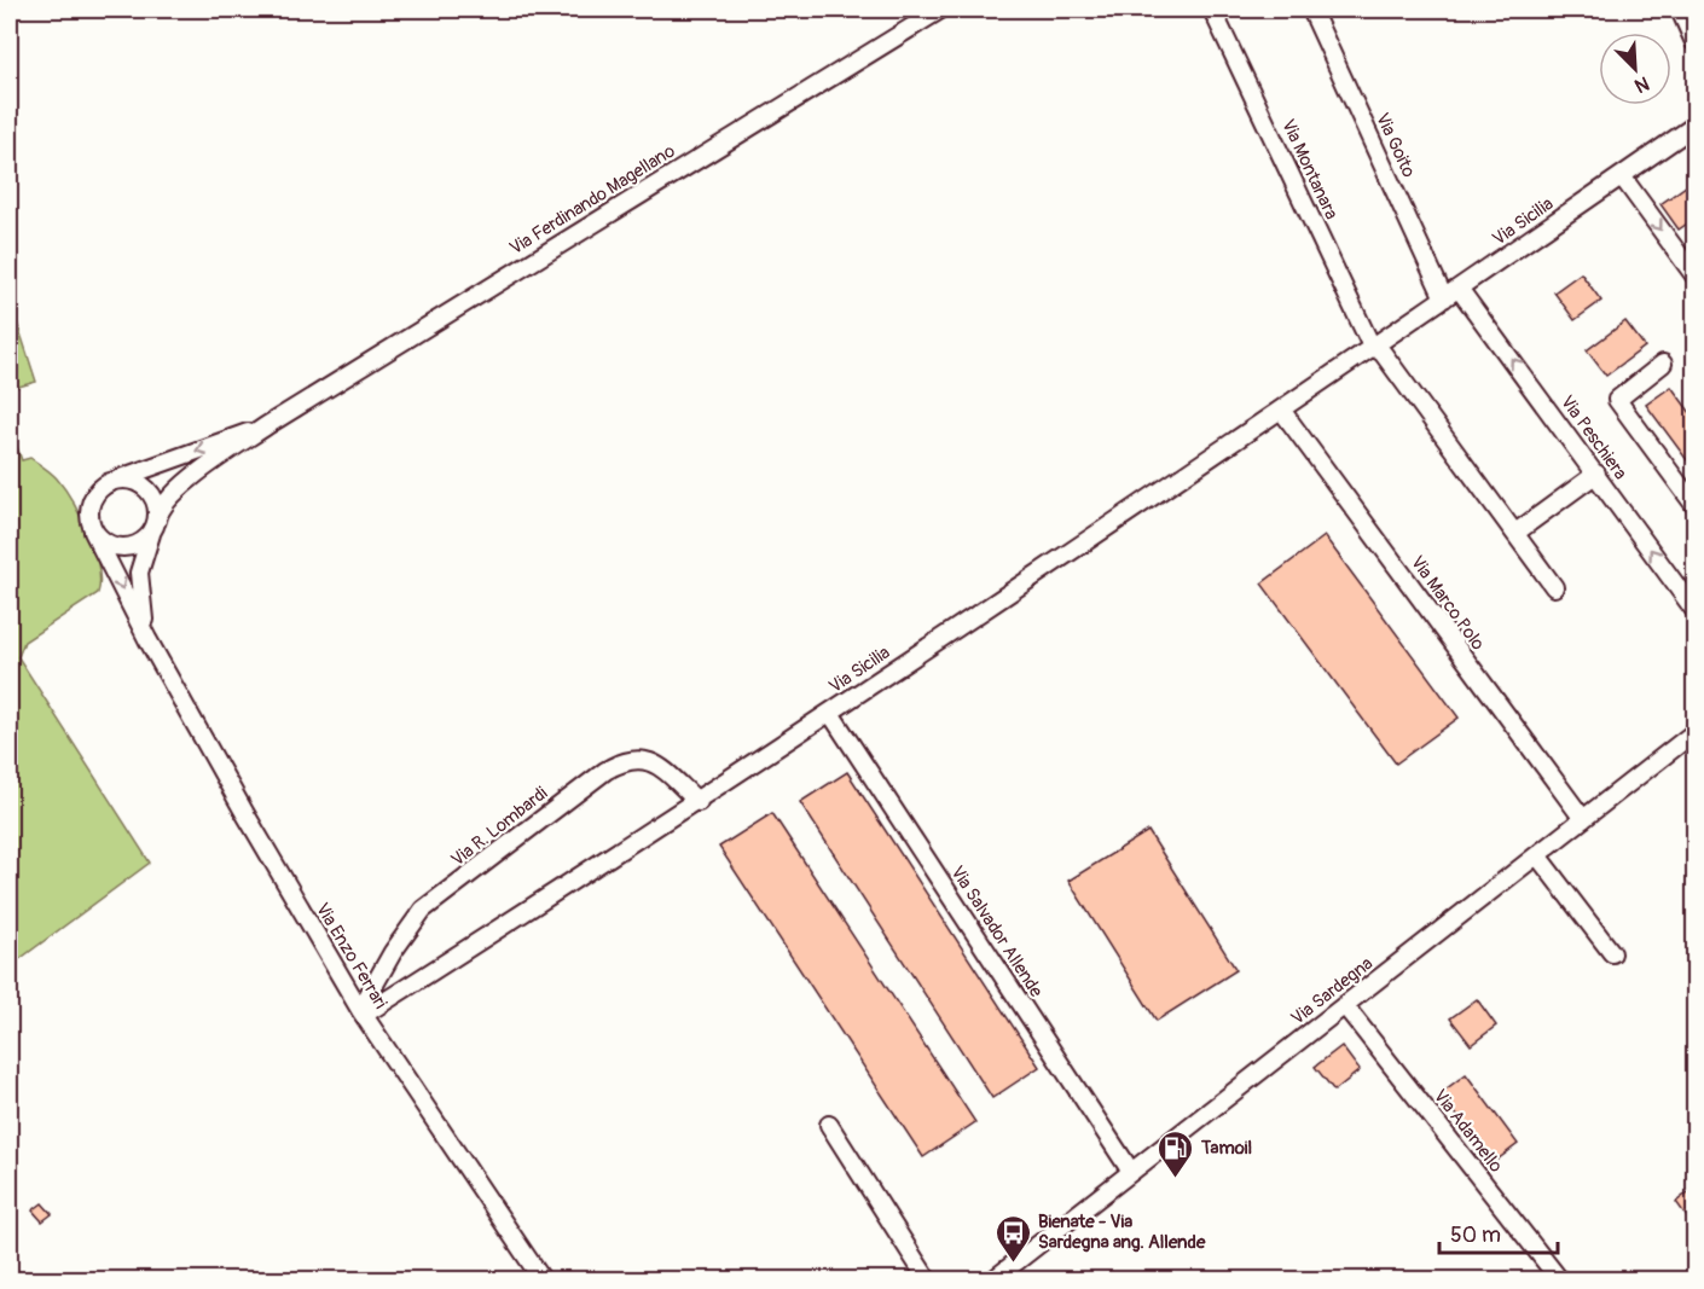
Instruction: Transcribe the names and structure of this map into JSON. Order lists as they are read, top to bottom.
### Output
{
  "streets": {
    "street": [
      "Via Goito",
      "Via Montanara",
      "Via Ferdinando Magellano",
      "Via Sicilia",
      "Via Peschiera",
      "Via Marco Polo",
      "Via R. Lombardi",
      "Via Salvador Allende",
      "Via Enzo Ferrari",
      "Via Sardegna",
      "Via Adamello"
    ]
  },
  "crossings": [
    ["Via Goito", "Via Sicilia"],
    ["Via Montanara", "Via Sicilia"],
    ["Via Ferdinando Magellano", "Via Enzo Ferrari"],
    ["Via Sicilia", "Via Peschiera"],
    ["Via Sicilia", "Via Marco Polo"],
    ["Via Sicilia", "Via R. Lombardi"],
    ["Via Sicilia", "Via Salvador Allende"],
    ["Via Sicilia", "Via Enzo Ferrari"],
    ["Via Marco Polo", "Via Sardegna"],
    ["Via R. Lombardi", "Via Enzo Ferrari"],
    ["Via Salvador Allende", "Via Sardegna"],
    ["Via Sardegna", "Via Adamello"]
  ],
  "places": {
    "fuel station": ["Tamoil"],
    "bus stop": ["Bienate - Via Sardegna ang. Allende"]
  },
  "scale_bar": "50 m",
  "north": "bottom right"
}
